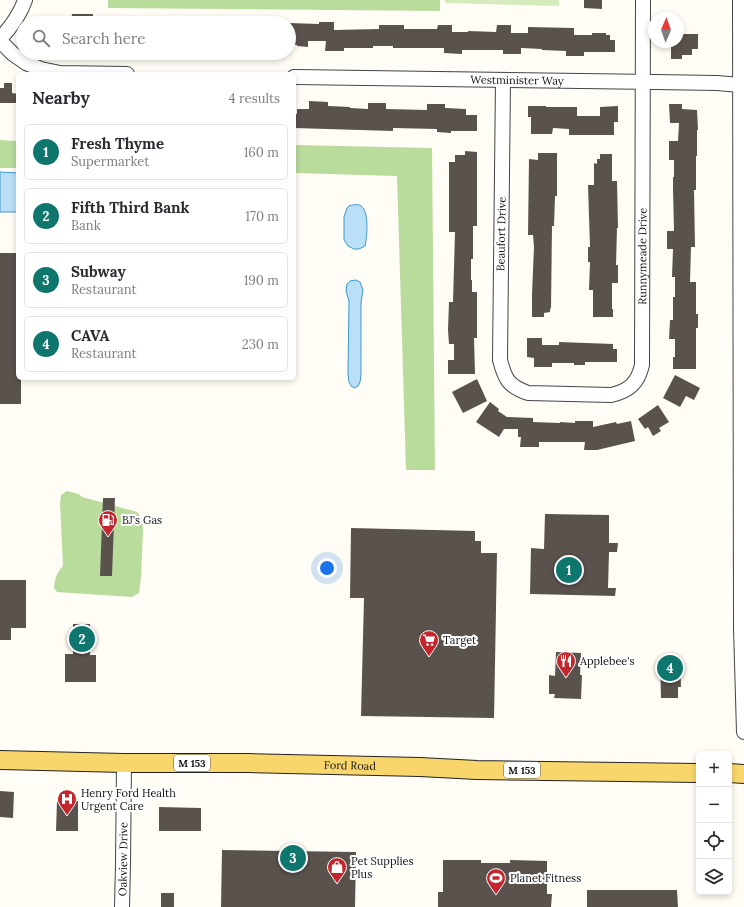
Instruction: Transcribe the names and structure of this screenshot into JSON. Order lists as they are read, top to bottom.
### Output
{
  "streets": {
    "main road": ["M 153", "Ford Road"],
    "street": [
      "Westminister Way",
      "Beaufort Drive",
      "Runnymeade Drive",
      "Oakview Drive"
    ]
  },
  "crossings": [
    ["Westminister Way", "Beaufort Drive"],
    ["Westminister Way", "Runnymeade Drive"],
    ["Beaufort Drive", "Runnymeade Drive"],
    ["Ford Road", "Oakview Drive"]
  ],
  "places": {
    "fuel station": ["BJ's Gas"],
    "supermarket": ["Target"],
    "restaurant": ["Applebee's"],
    "hospital": ["Henry Ford Health Urgent Care"],
    "shop": ["Pet Supplies Plus"],
    "sports": ["Planet Fitness"]
  },
  "north": "top",
  "page": {
    "search": "Search here",
    "heading": ["Nearby", "4 results"],
    "list": [
      {
        "mark": "1",
        "name": "Fresh Thyme",
        "note": "Supermarket",
        "value": "160 m"
      },
      {
        "mark": "2",
        "name": "Fifth Third Bank",
        "note": "Bank",
        "value": "170 m"
      },
      {
        "mark": "3",
        "name": "Subway",
        "note": "Restaurant",
        "value": "190 m"
      },
      {
        "mark": "4",
        "name": "CAVA",
        "note": "Restaurant",
        "value": "230 m"
      }
    ],
    "pins": [
      "1",
      "2",
      "4",
      "3"
    ],
    "map_buttons": ["+", "−"]
  }
}
